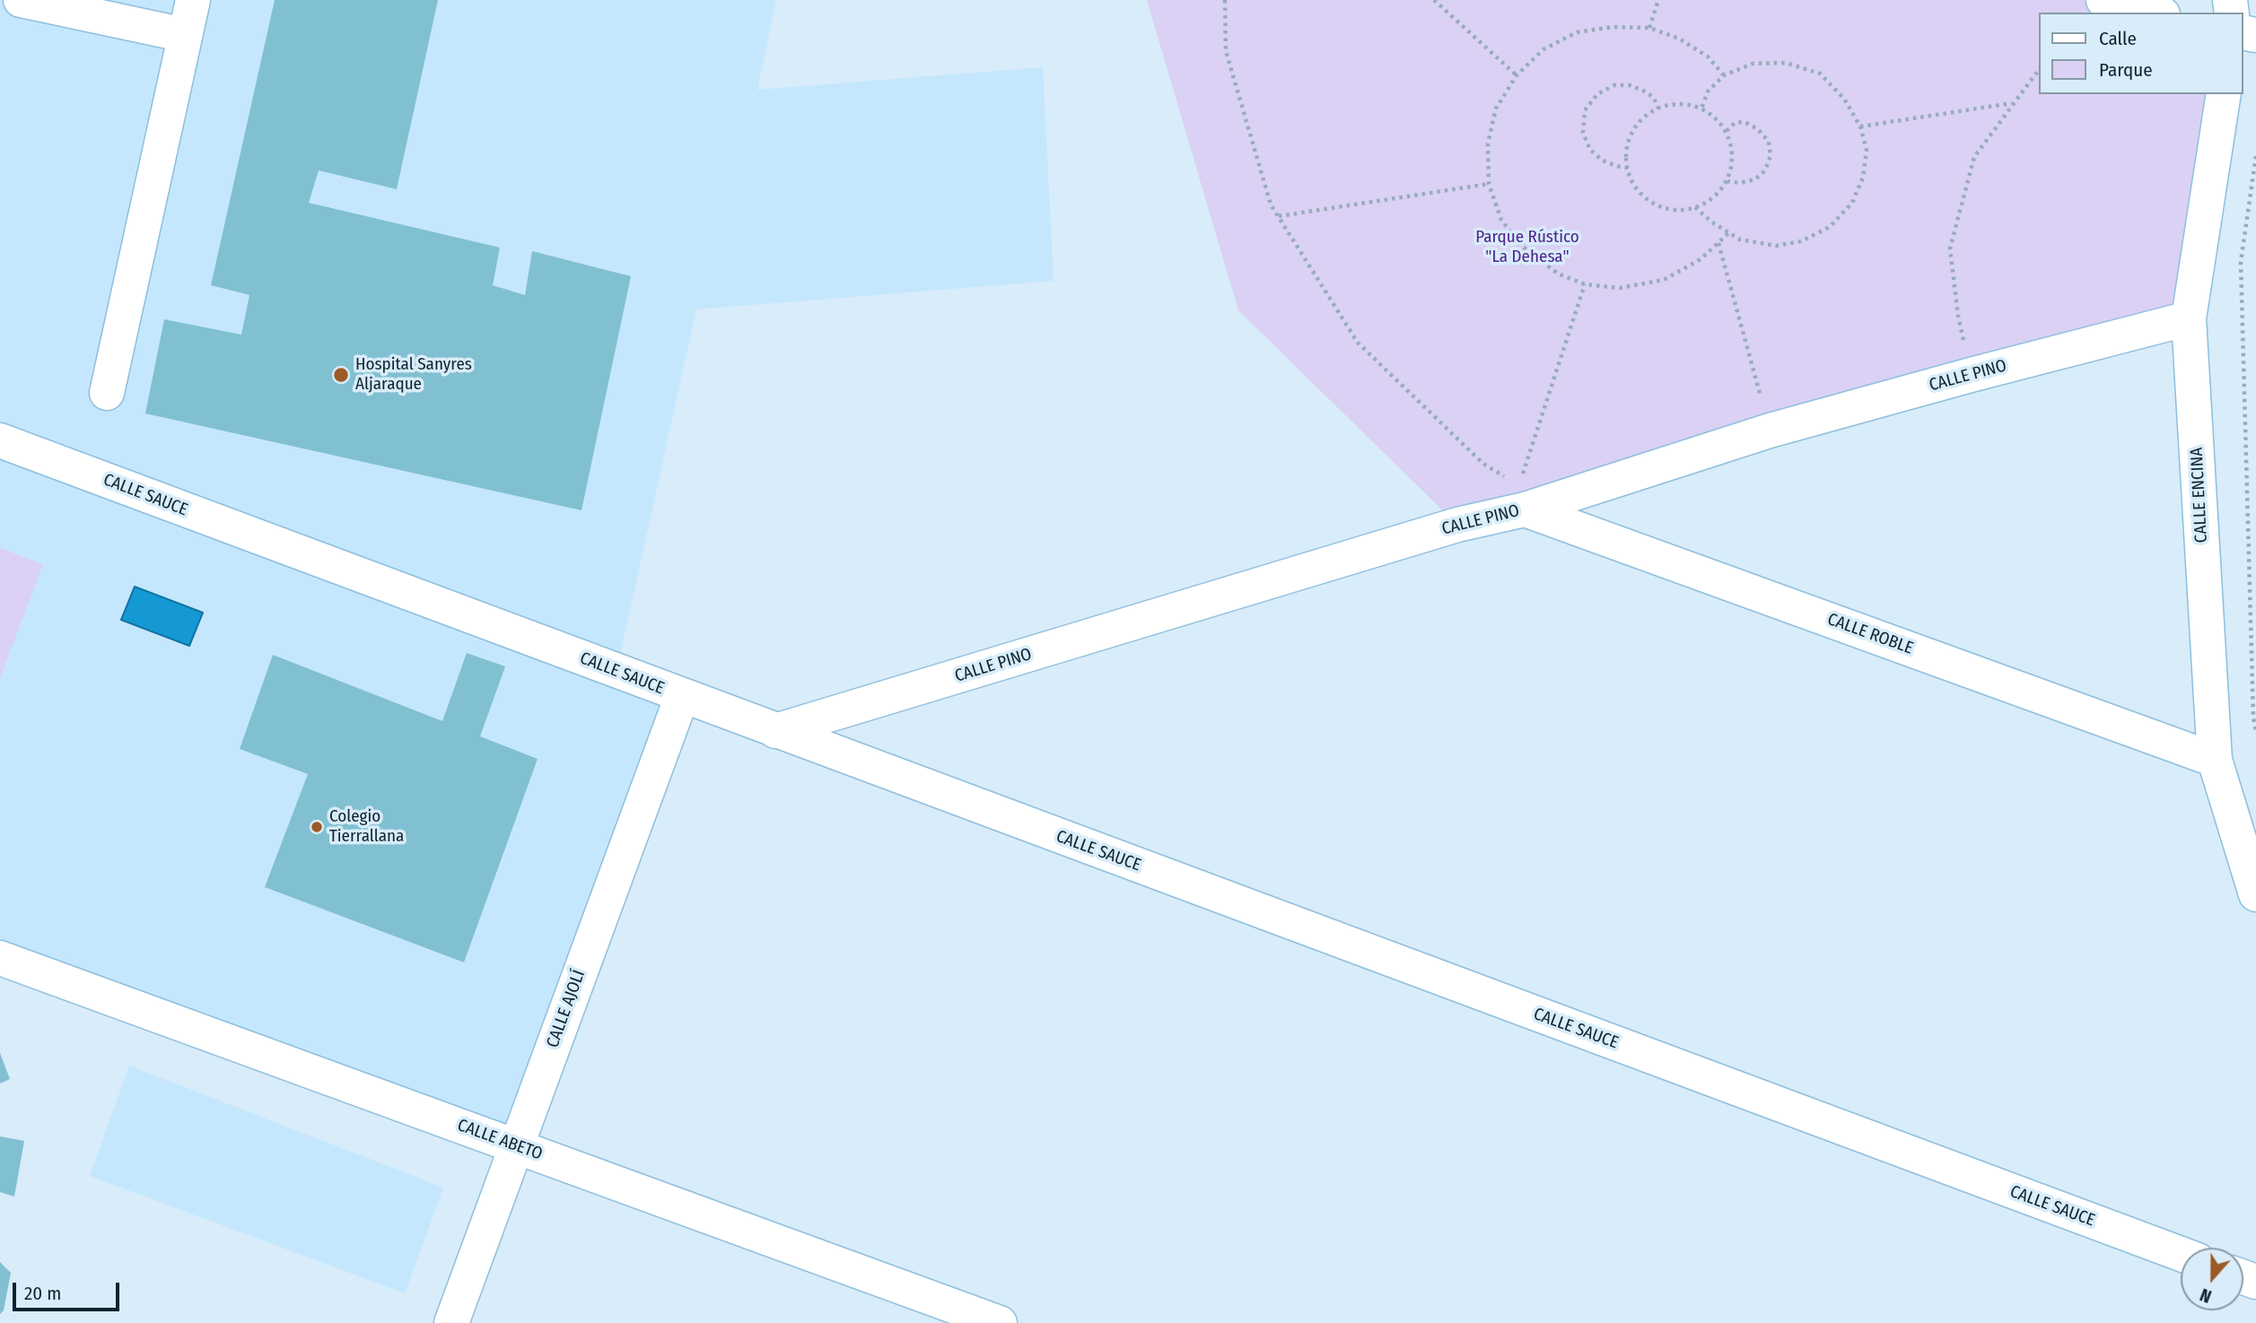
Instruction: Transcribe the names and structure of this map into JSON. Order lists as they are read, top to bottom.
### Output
{
  "streets": {
    "street": [
      "CALLE PINO",
      "CALLE SAUCE",
      "CALLE ENCINA",
      "CALLE ROBLE",
      "CALLE AJOLÍ",
      "CALLE ABETO"
    ]
  },
  "crossings": [
    ["CALLE PINO", "CALLE SAUCE"],
    ["CALLE PINO", "CALLE ENCINA"],
    ["CALLE PINO", "CALLE ROBLE"],
    ["CALLE SAUCE", "CALLE AJOLÍ"],
    ["CALLE ENCINA", "CALLE ROBLE"],
    ["CALLE AJOLÍ", "CALLE ABETO"]
  ],
  "parks": ["Parque Rústico \"La Dehesa\""],
  "places": ["Hospital Sanyres Aljaraque", "Colegio Tierrallana"],
  "legend": ["Calle", "Parque"],
  "scale_bar": "20 m",
  "north": "bottom"
}
